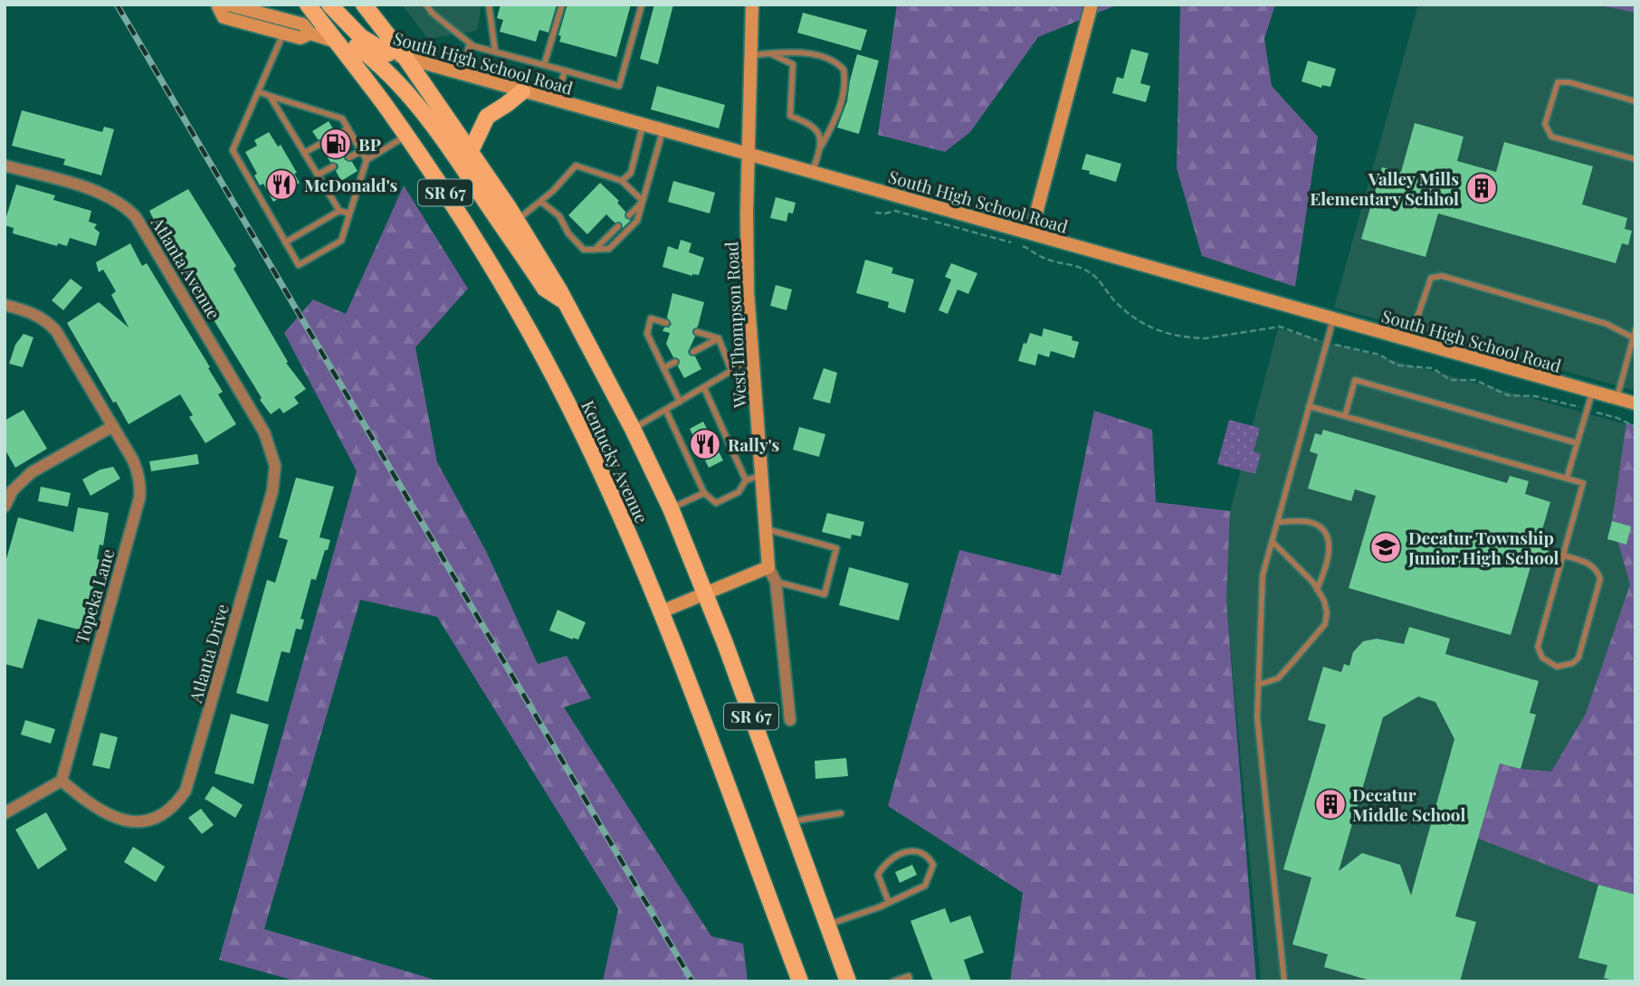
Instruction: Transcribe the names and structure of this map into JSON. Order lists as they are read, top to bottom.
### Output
{
  "streets": {
    "main road": [
      "South High School Road",
      "SR 67",
      "West Thompson Road",
      "Kentucky Avenue"
    ],
    "street": ["Atlanta Avenue", "Topeka Lane", "Atlanta Drive"]
  },
  "crossings": [
    ["South High School Road", "West Thompson Road"],
    ["South High School Road", "Kentucky Avenue"],
    ["Atlanta Avenue", "Atlanta Drive"],
    ["Topeka Lane", "Atlanta Drive"]
  ],
  "places": {
    "fuel station": ["BP"],
    "restaurant": ["McDonald's", "Rally's"],
    "building": ["Valley Mills Elementary Schhol", "Decatur Middle School"],
    "school or university": ["Decatur Township Junior High School"]
  }
}
